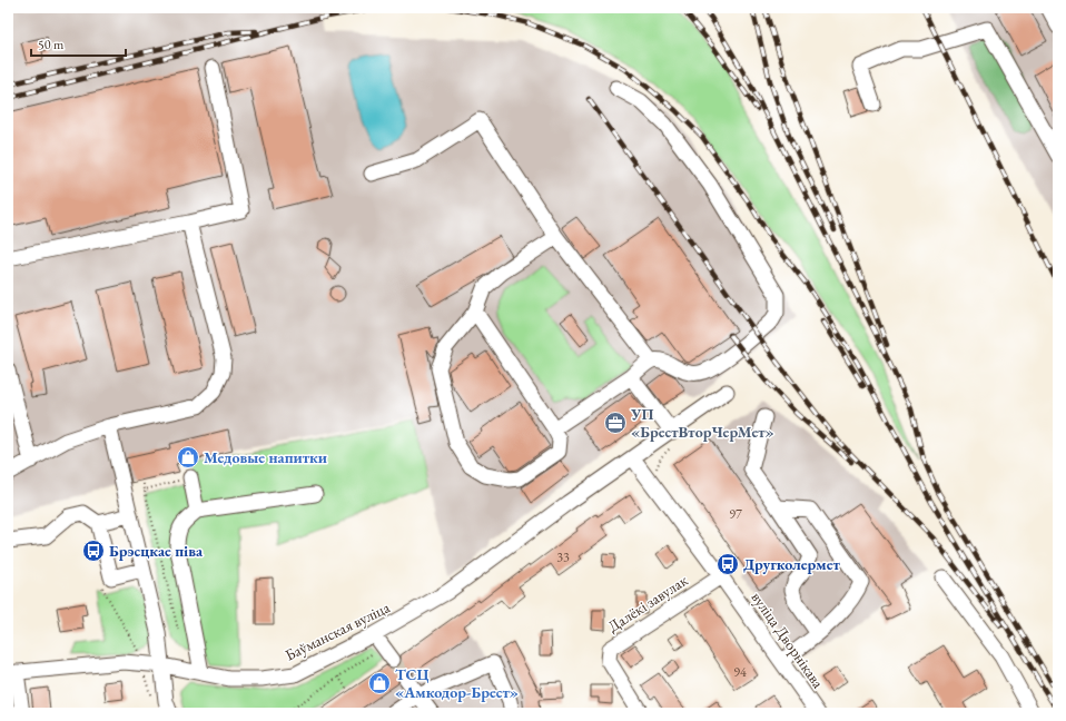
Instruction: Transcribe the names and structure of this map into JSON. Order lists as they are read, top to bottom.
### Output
{
  "streets": {
    "street": ["Далёкі завулак", "Баўманская вуліца", "вуліца Дворнікава"]
  },
  "crossings": [
    ["Далёкі завулак", "вуліца Дворнікава"],
    ["Баўманская вуліца", "вуліца Дворнікава"]
  ],
  "places": {
    "office": ["УП «БрестВторЧерМет»"],
    "shop": ["Медовые напитки", "ТСЦ «Амкодор-Брест»"],
    "bus stop": ["Брэсцкае піва", "Другколермет"]
  },
  "house_numbers": ["97", "33", "94"],
  "scale_bar": "50 m"
}
